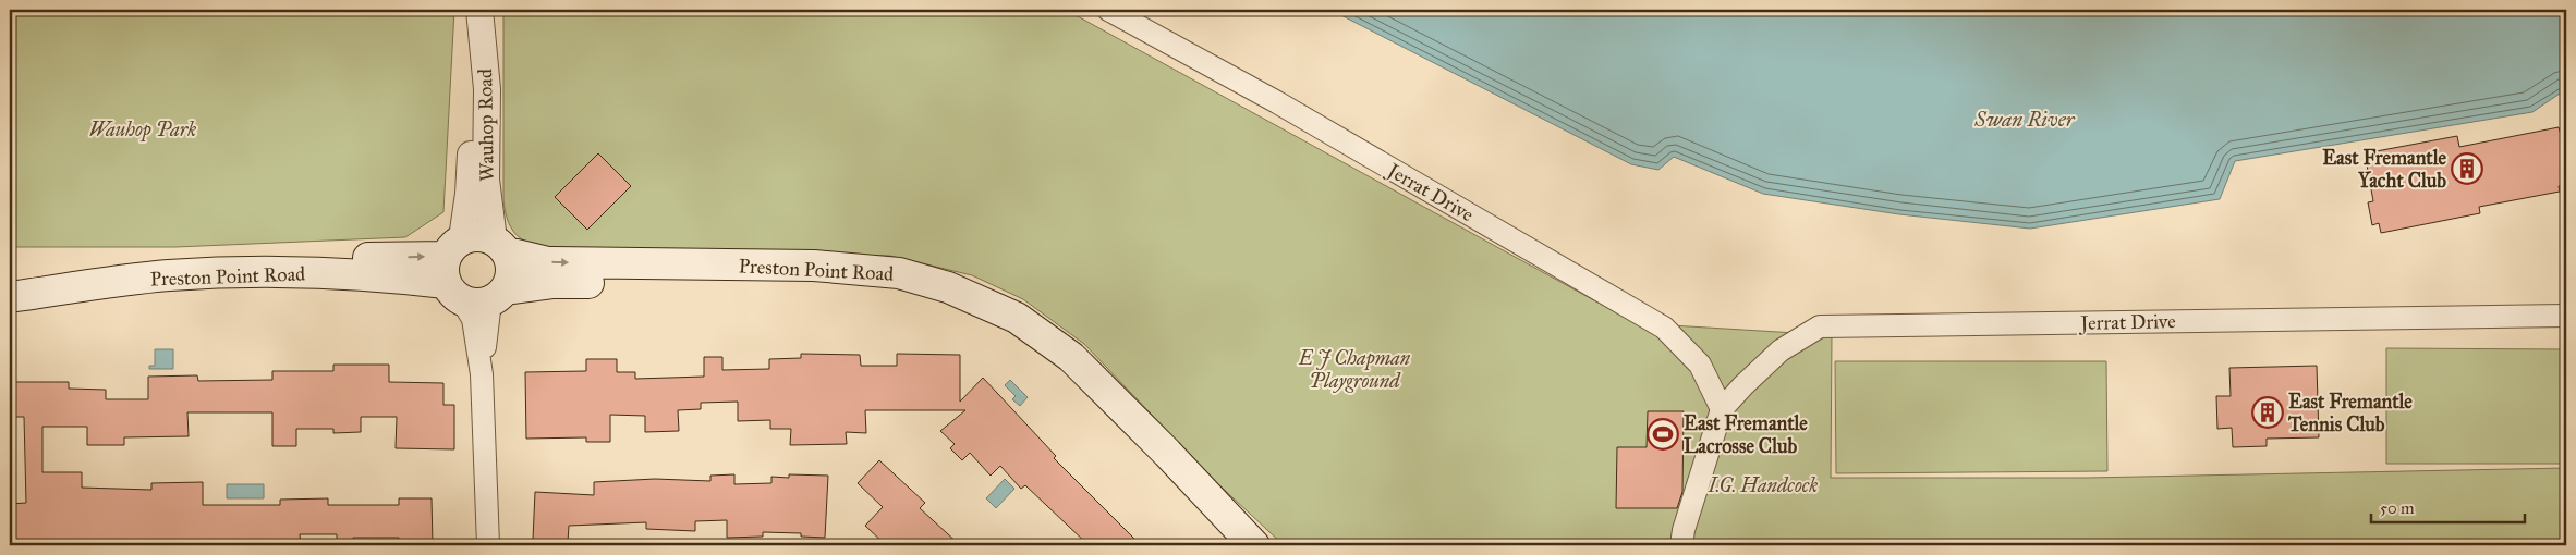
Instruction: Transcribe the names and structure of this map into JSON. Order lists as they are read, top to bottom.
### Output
{
  "streets": {
    "main road": ["Preston Point Road"],
    "street": ["Wauhop Road", "Jerrat Drive"]
  },
  "crossings": [
    ["Wauhop Road", "Preston Point Road"]
  ],
  "water": ["Swan River"],
  "parks": ["Wauhop Park", "E J Chapman Playground", "I.G. Handcock"],
  "places": {
    "building": ["East Fremantle Yacht Club", "East Fremantle Tennis Club"],
    "sports": ["East Fremantle Lacrosse Club"]
  },
  "scale_bar": "50 m"
}
